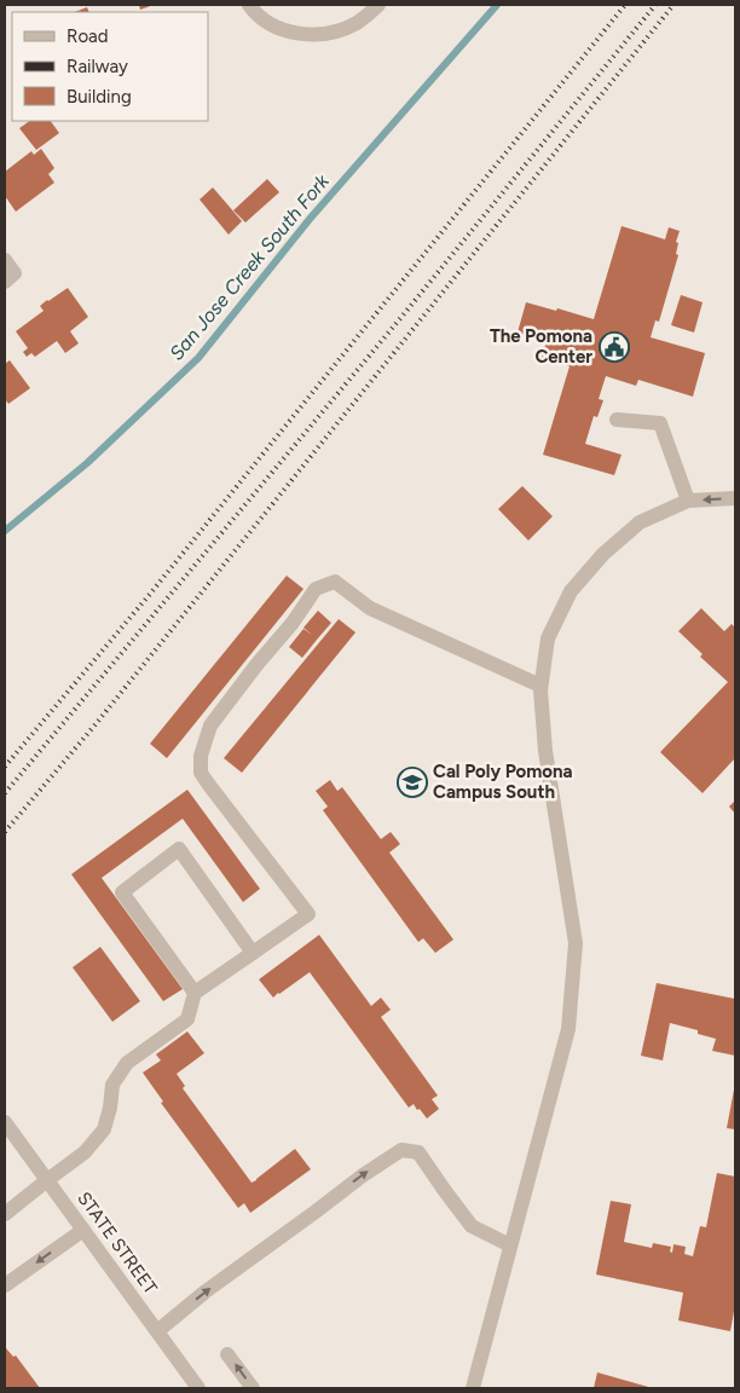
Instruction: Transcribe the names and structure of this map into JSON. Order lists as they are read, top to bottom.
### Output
{
  "streets": {
    "street": ["STATE STREET"]
  },
  "water": ["San Jose Creek South Fork"],
  "places": {
    "public building": ["The Pomona Center"],
    "school or university": ["Cal Poly Pomona Campus South"]
  },
  "legend": ["Road", "Railway", "Building"]
}
